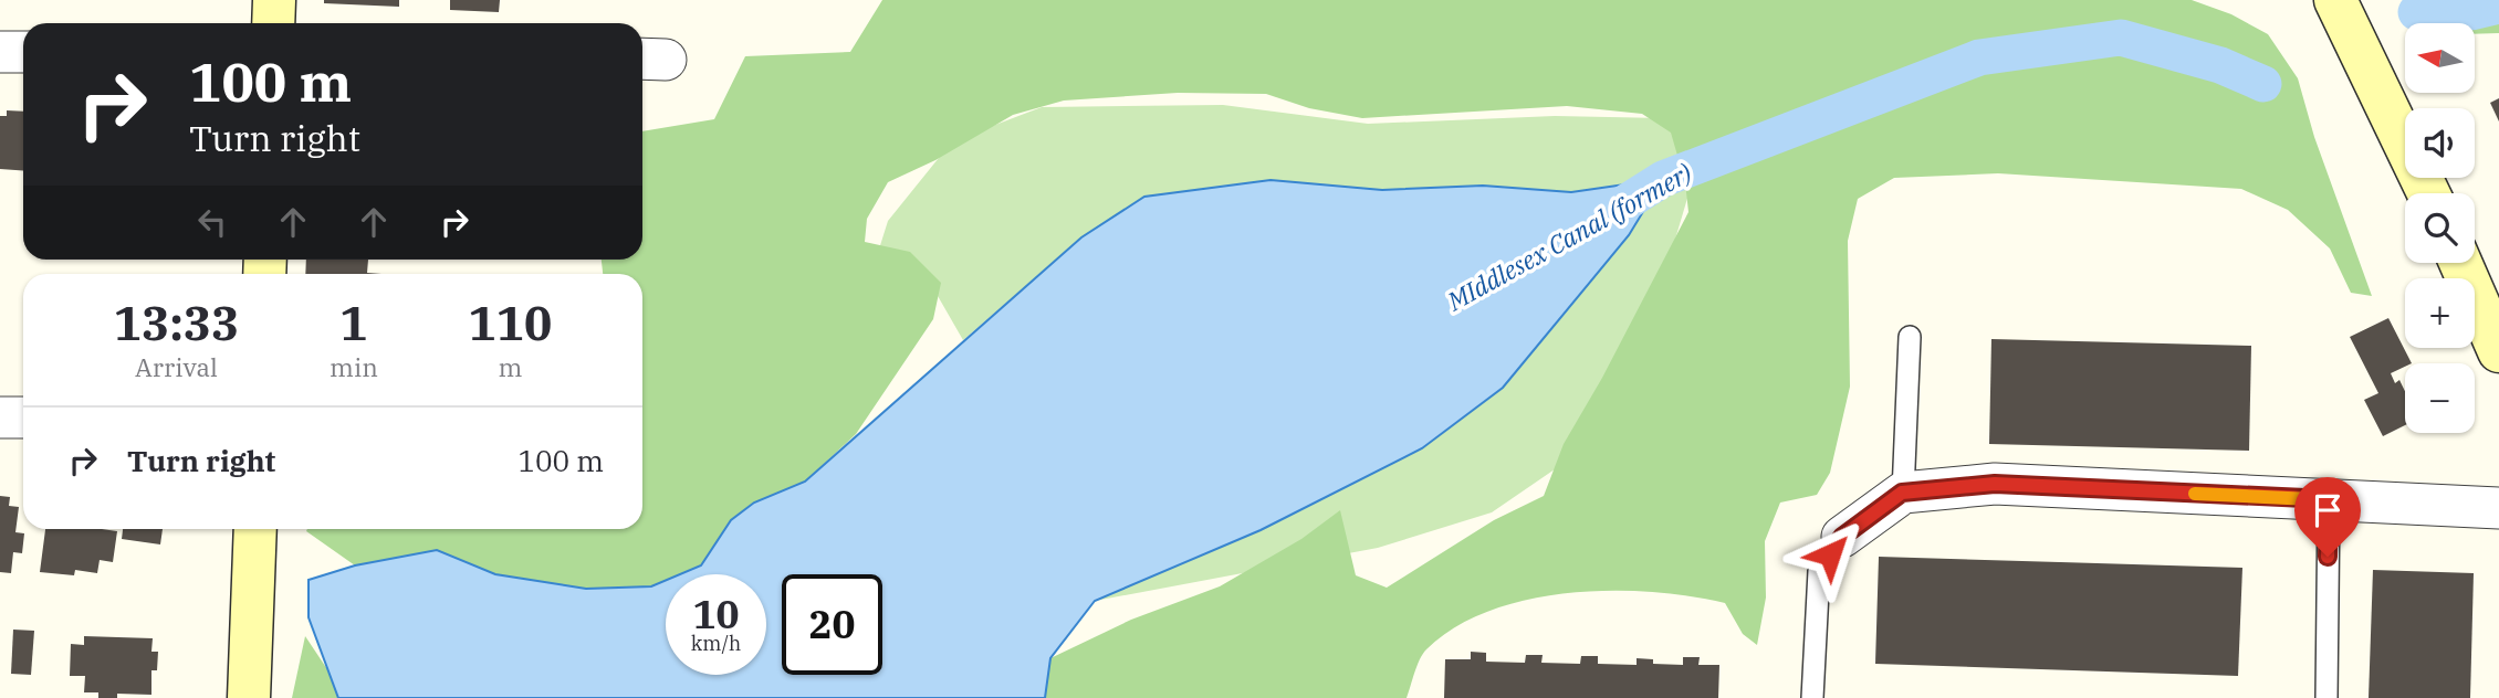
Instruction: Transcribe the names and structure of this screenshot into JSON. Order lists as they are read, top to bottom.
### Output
{
  "water": ["MIddlesex Canal (former)"],
  "north": "left",
  "page": {
    "map_buttons": ["+", "−"],
    "turn": ["100 m", "Turn right"],
    "eta": [
      "13:33",
      "Arrival",
      "1",
      "min",
      "110",
      "m"
    ],
    "list": [
      {
        "name": "Turn right",
        "value": "100 m"
      }
    ],
    "speed": "10 km/h",
    "limit": "20"
  }
}
